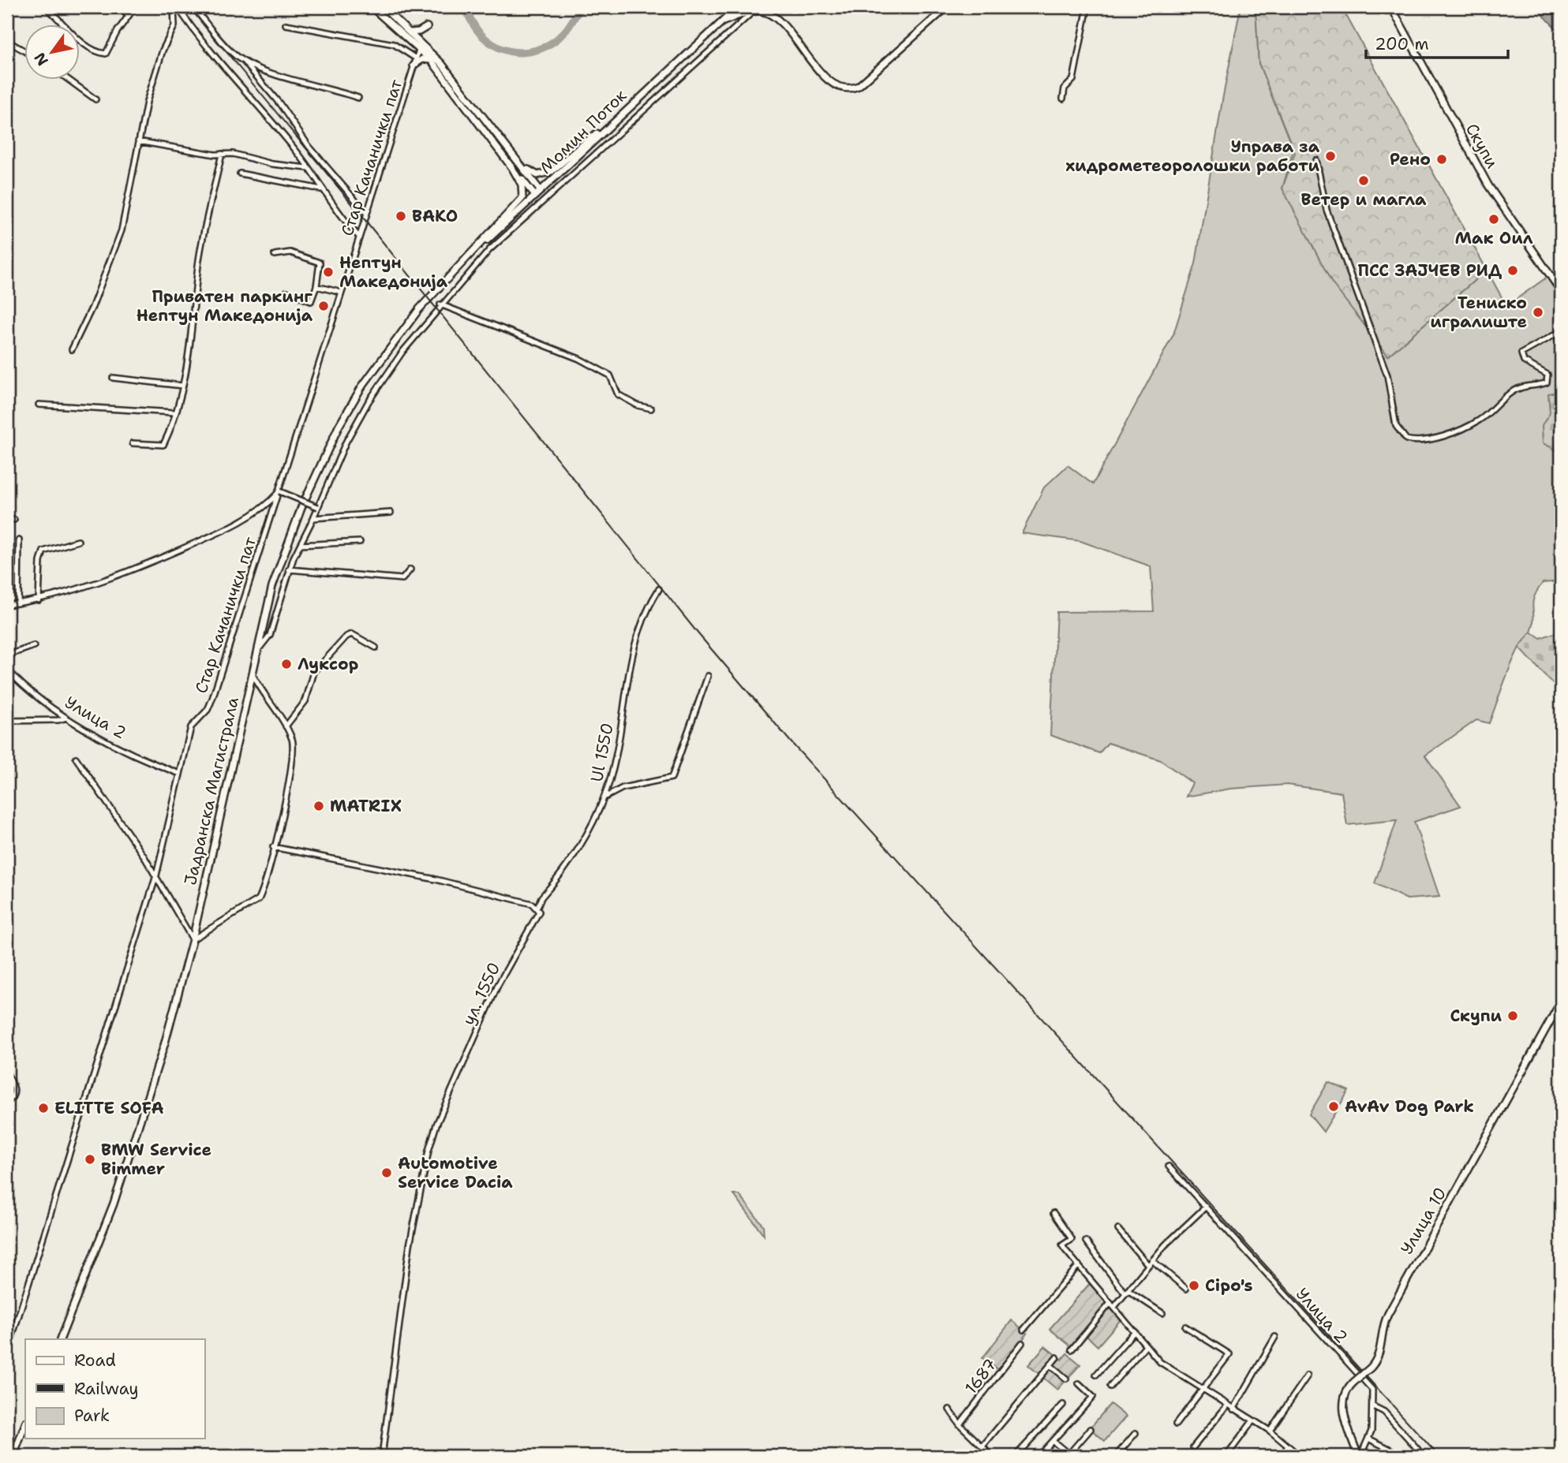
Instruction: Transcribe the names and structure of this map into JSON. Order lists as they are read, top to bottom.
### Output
{
  "streets": {
    "street": [
      "Момин Поток",
      "Скупи",
      "Стар Качанички пат",
      "Улица 2",
      "Ul 1550",
      "Јадранска Магистрала",
      "ул. 1550",
      "Улица 10",
      "1687"
    ]
  },
  "crossings": [
    ["Момин Поток", "Јадранска Магистрала"],
    ["Стар Качанички пат", "Улица 2"],
    ["Улица 2", "Улица 10"],
    ["Ul 1550", "ул. 1550"]
  ],
  "places": [
    "Управа за хидрометеоролошки работи",
    "Рено",
    "Ветер и магла",
    "BAKO",
    "Мак Оил",
    "ПСС ЗАЈЧЕВ РИД",
    "Нептун Македонија",
    "Приватен паркинг Нептун Македонија",
    "Тениско игралиште",
    "Луксор",
    "MATRIX",
    "Скупи",
    "AvAv Dog Park",
    "ELITTE SOFA",
    "BMW Service Bimmer",
    "Automotive Service Dacia",
    "Cipo's"
  ],
  "legend": ["Road", "Railway", "Park"],
  "scale_bar": "200 m",
  "north": "bottom left"
}
